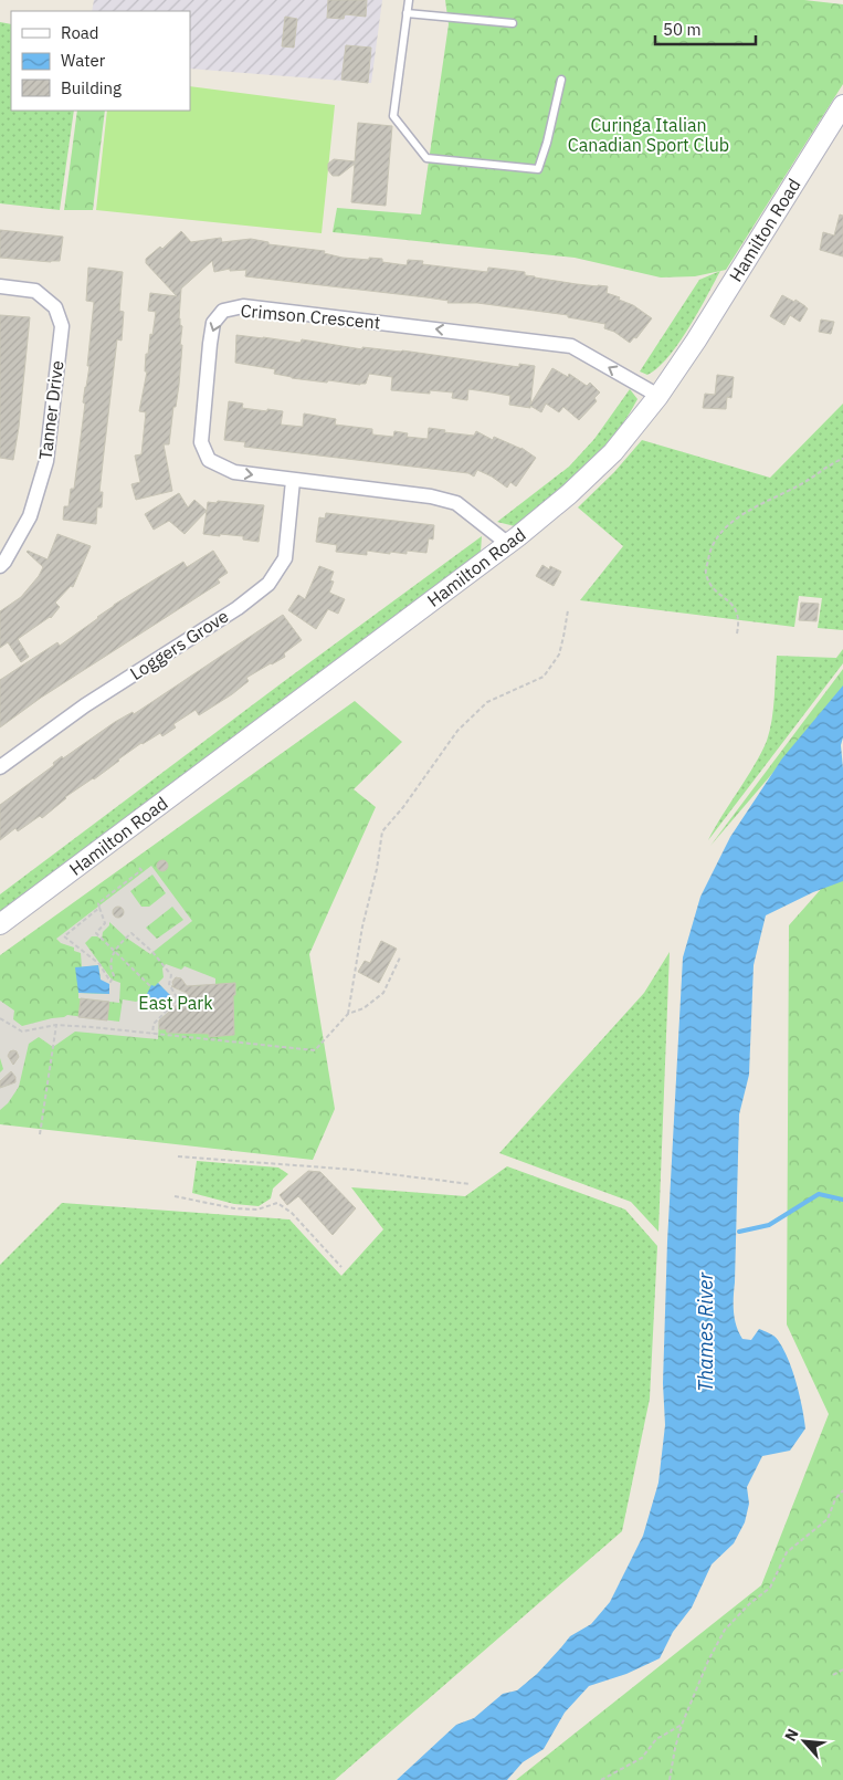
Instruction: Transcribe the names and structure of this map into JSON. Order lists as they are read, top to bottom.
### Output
{
  "streets": {
    "main road": ["Hamilton Road"],
    "street": ["Crimson Crescent", "Tanner Drive", "Loggers Grove"]
  },
  "crossings": [
    ["Hamilton Road", "Crimson Crescent"],
    ["Crimson Crescent", "Loggers Grove"]
  ],
  "water": ["Thames River"],
  "parks": ["Curinga Italian Canadian Sport Club", "East Park"],
  "legend": ["Road", "Water", "Building"],
  "scale_bar": "50 m",
  "north": "top left"
}
